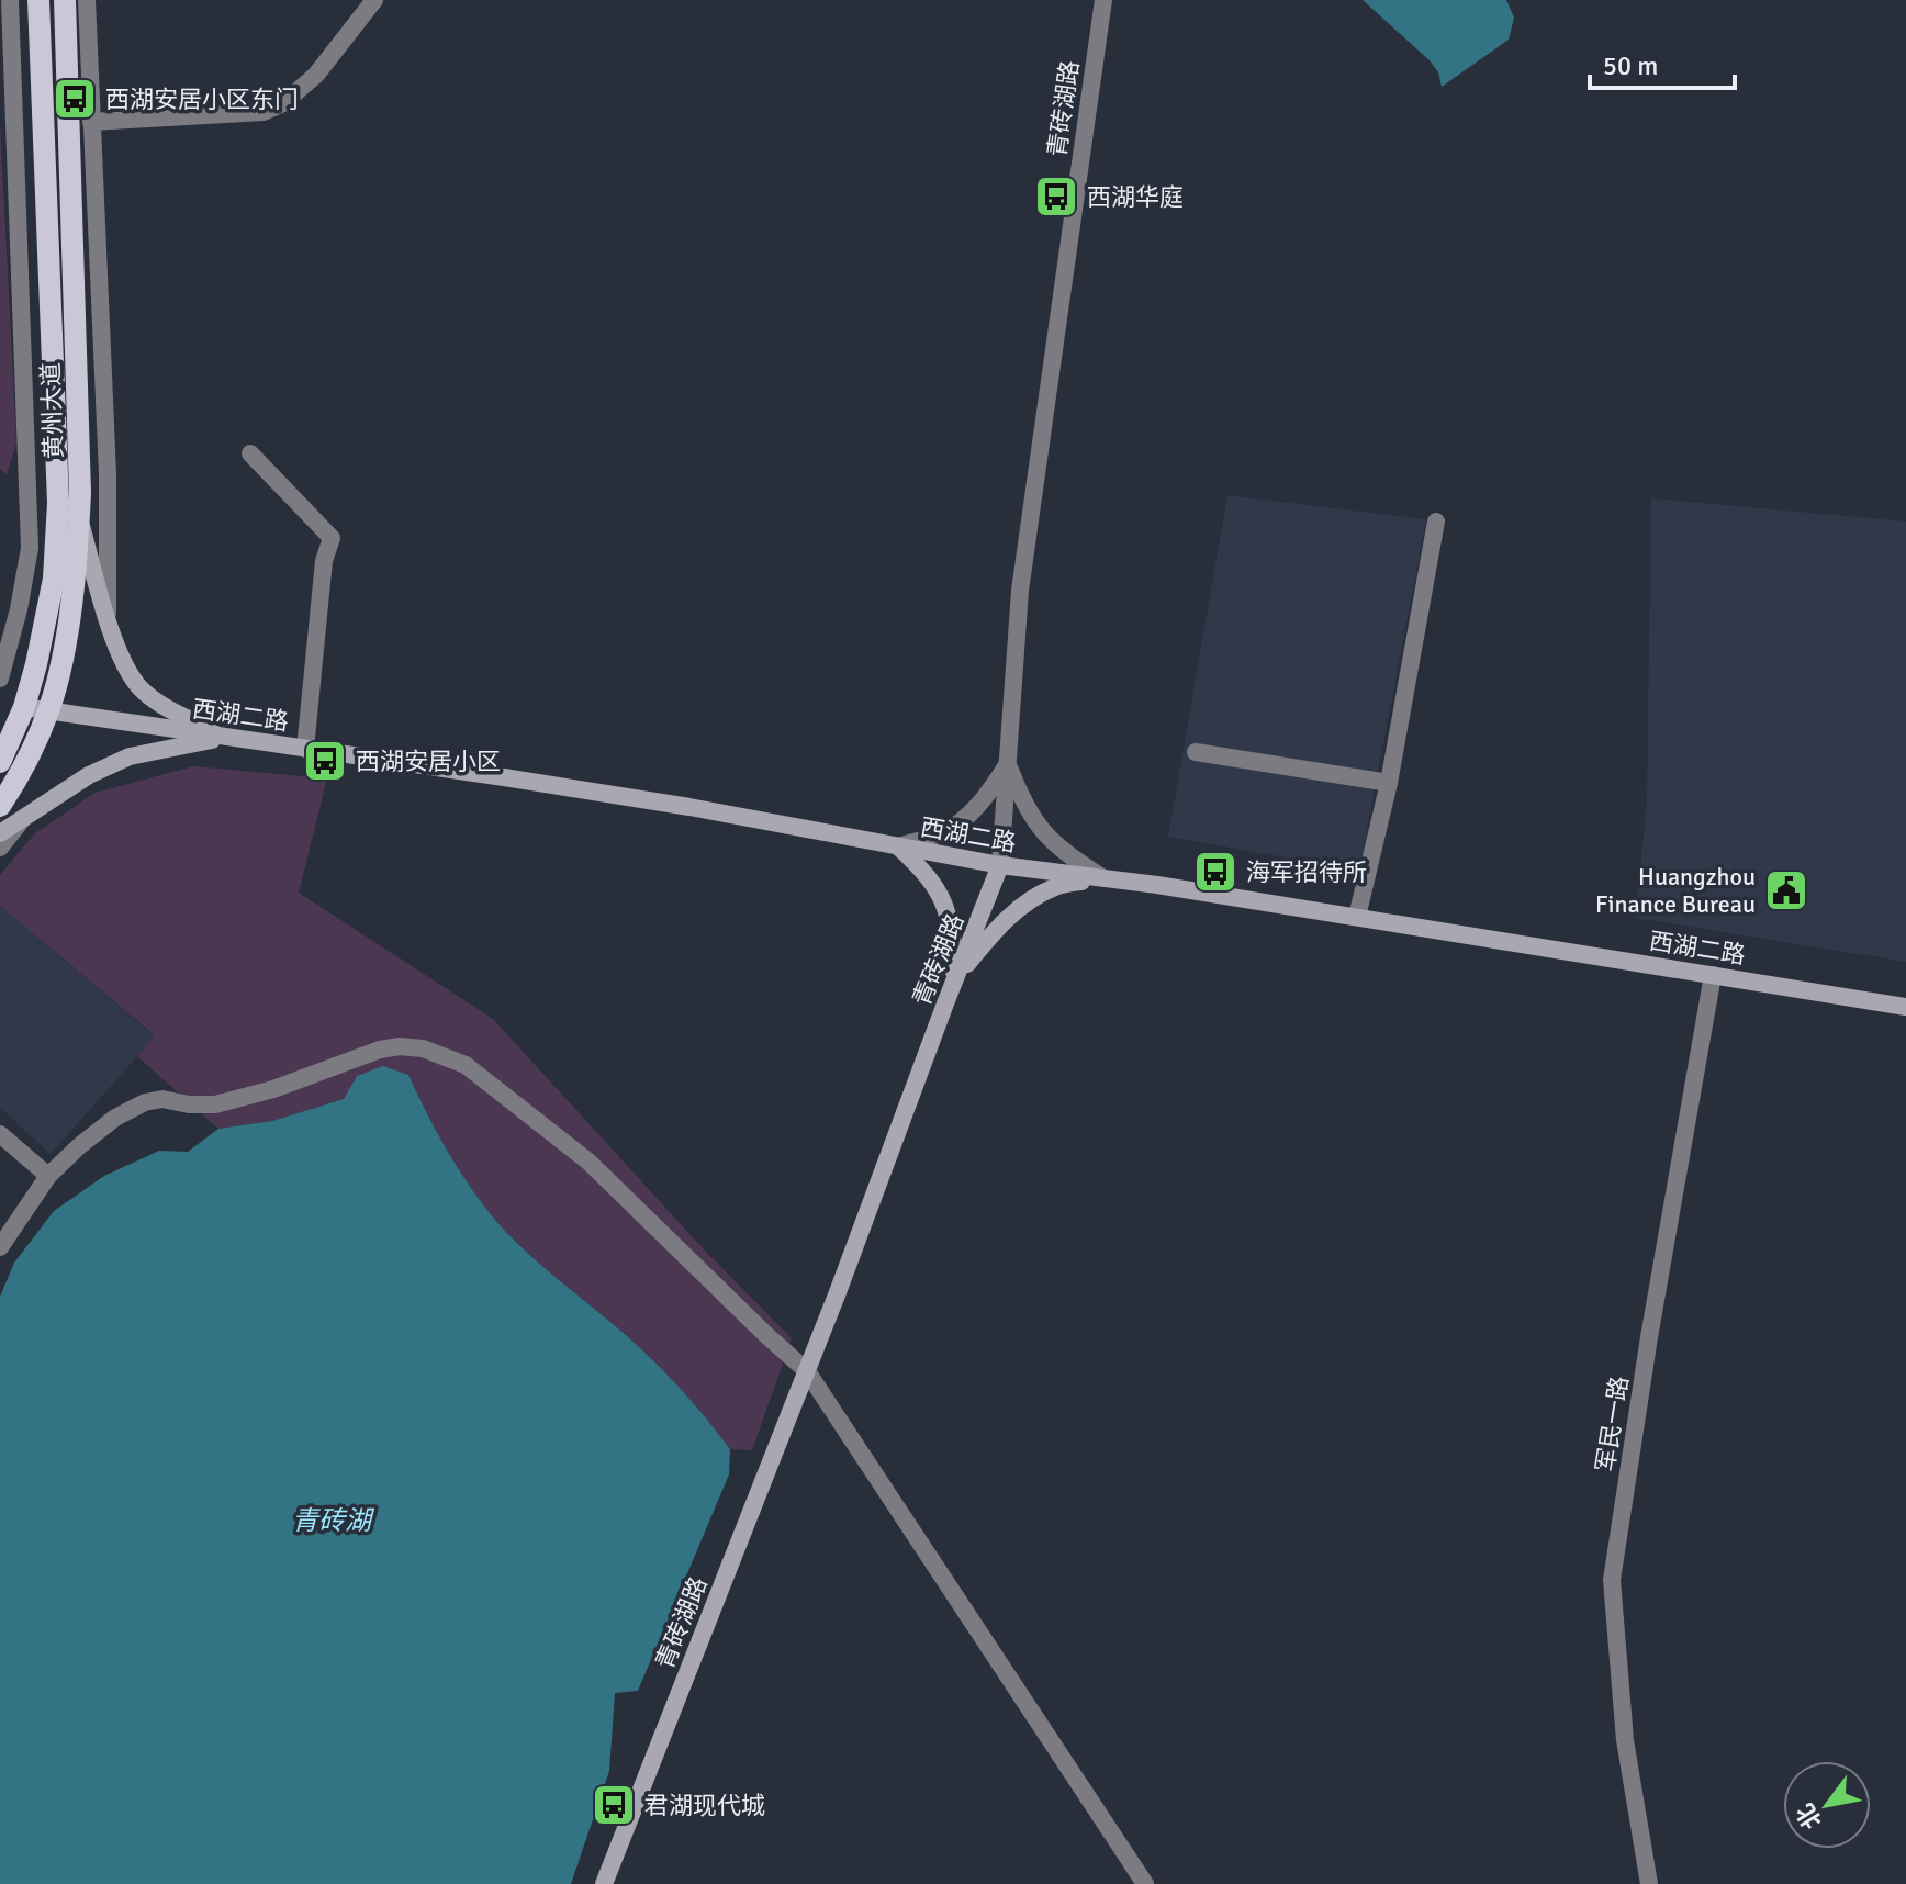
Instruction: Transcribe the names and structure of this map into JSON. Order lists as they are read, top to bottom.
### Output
{
  "streets": {
    "main road": ["青砖湖路", "黄州大道", "西湖二路"],
    "street": ["军民一路"]
  },
  "crossings": [
    ["青砖湖路", "西湖二路"],
    ["黄州大道", "西湖二路"],
    ["西湖二路", "军民一路"]
  ],
  "water": ["青砖湖"],
  "places": {
    "bus stop": [
      "西湖安居小区东门",
      "西湖华庭",
      "西湖安居小区",
      "海军招待所",
      "君湖现代城"
    ],
    "public building": ["Huangzhou Finance Bureau"]
  },
  "scale_bar": "50 m",
  "north": "bottom left"
}
